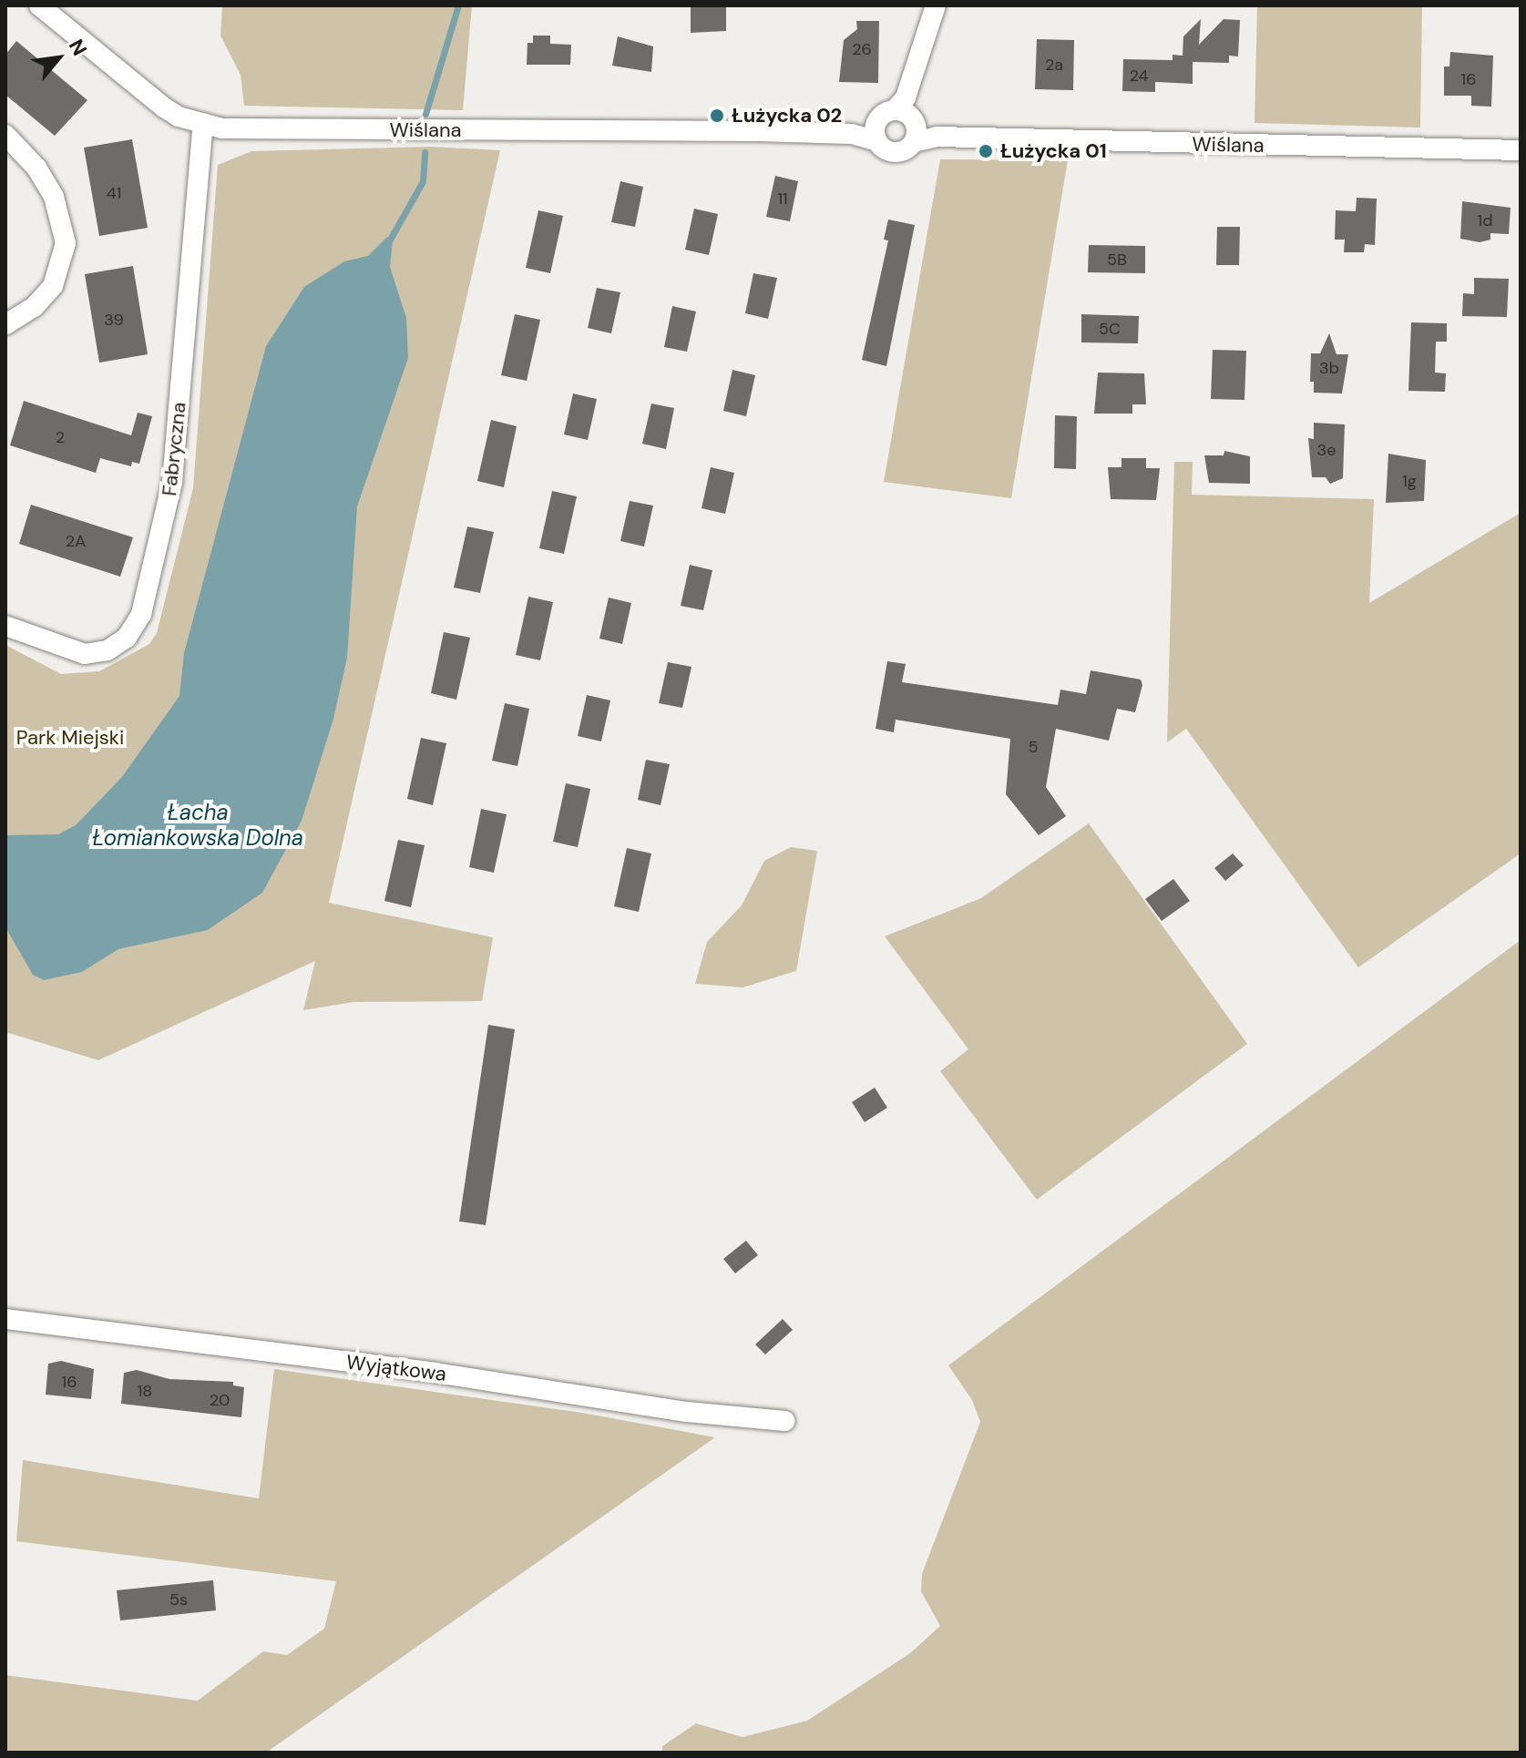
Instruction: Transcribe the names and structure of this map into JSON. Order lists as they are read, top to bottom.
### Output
{
  "streets": {
    "street": ["Wiślana", "Fabryczna", "Wyjątkowa"]
  },
  "crossings": [
    ["Wiślana", "Fabryczna"]
  ],
  "water": ["Łacha Łomiankowska Dolna"],
  "parks": ["Park Miejski"],
  "places": ["Łużycka 02", "Łużycka 01"],
  "house_numbers": [
    "26",
    "2a",
    "24",
    "16",
    "41",
    "11",
    "1d",
    "5B",
    "39",
    "5C",
    "3b",
    "2",
    "3e",
    "1g",
    "2A",
    "5",
    "16",
    "18",
    "20",
    "5s"
  ],
  "north": "top right"
}
